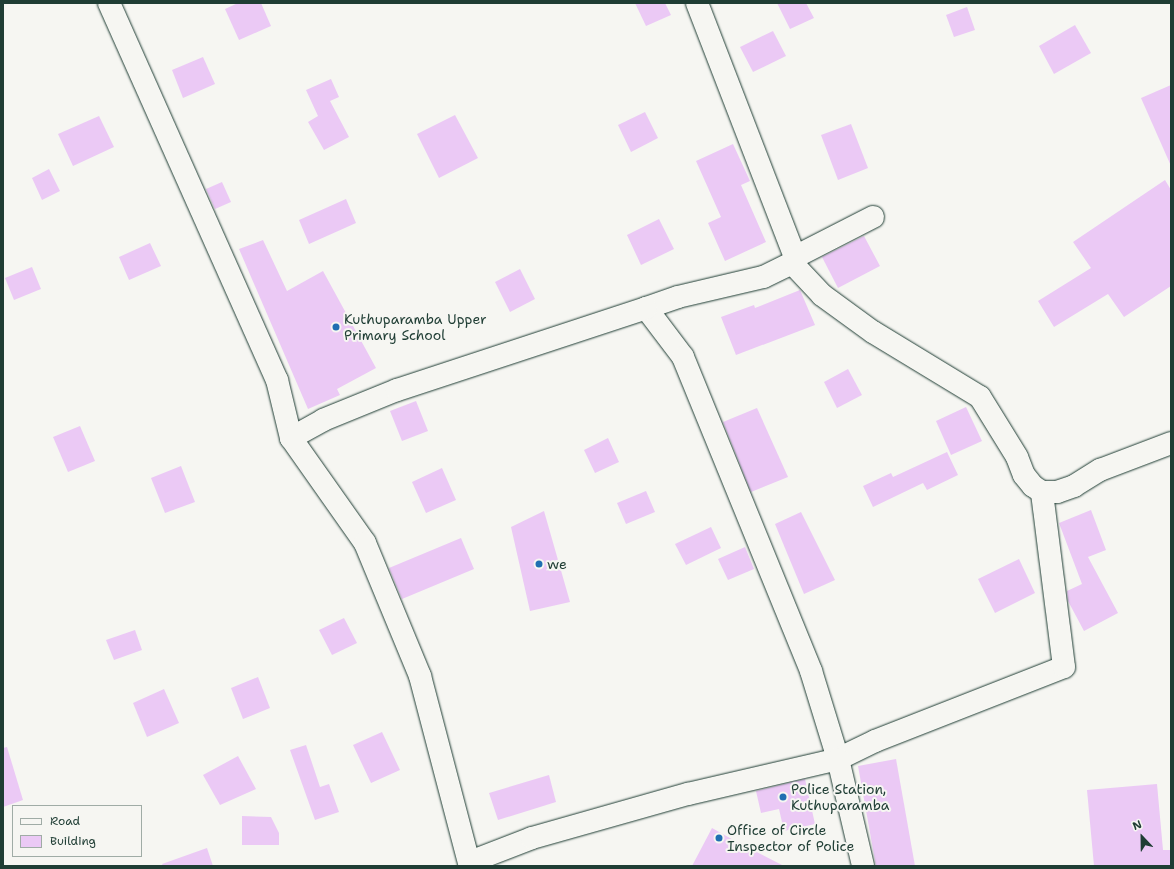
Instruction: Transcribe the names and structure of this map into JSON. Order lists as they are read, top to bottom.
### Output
{
  "places": [
    "Kuthuparamba Upper Primary School",
    "we",
    "Police Station, Kuthuparamba",
    "Office of Circle Inspector of Police"
  ],
  "legend": ["Road", "Building"],
  "north": "top"
}
